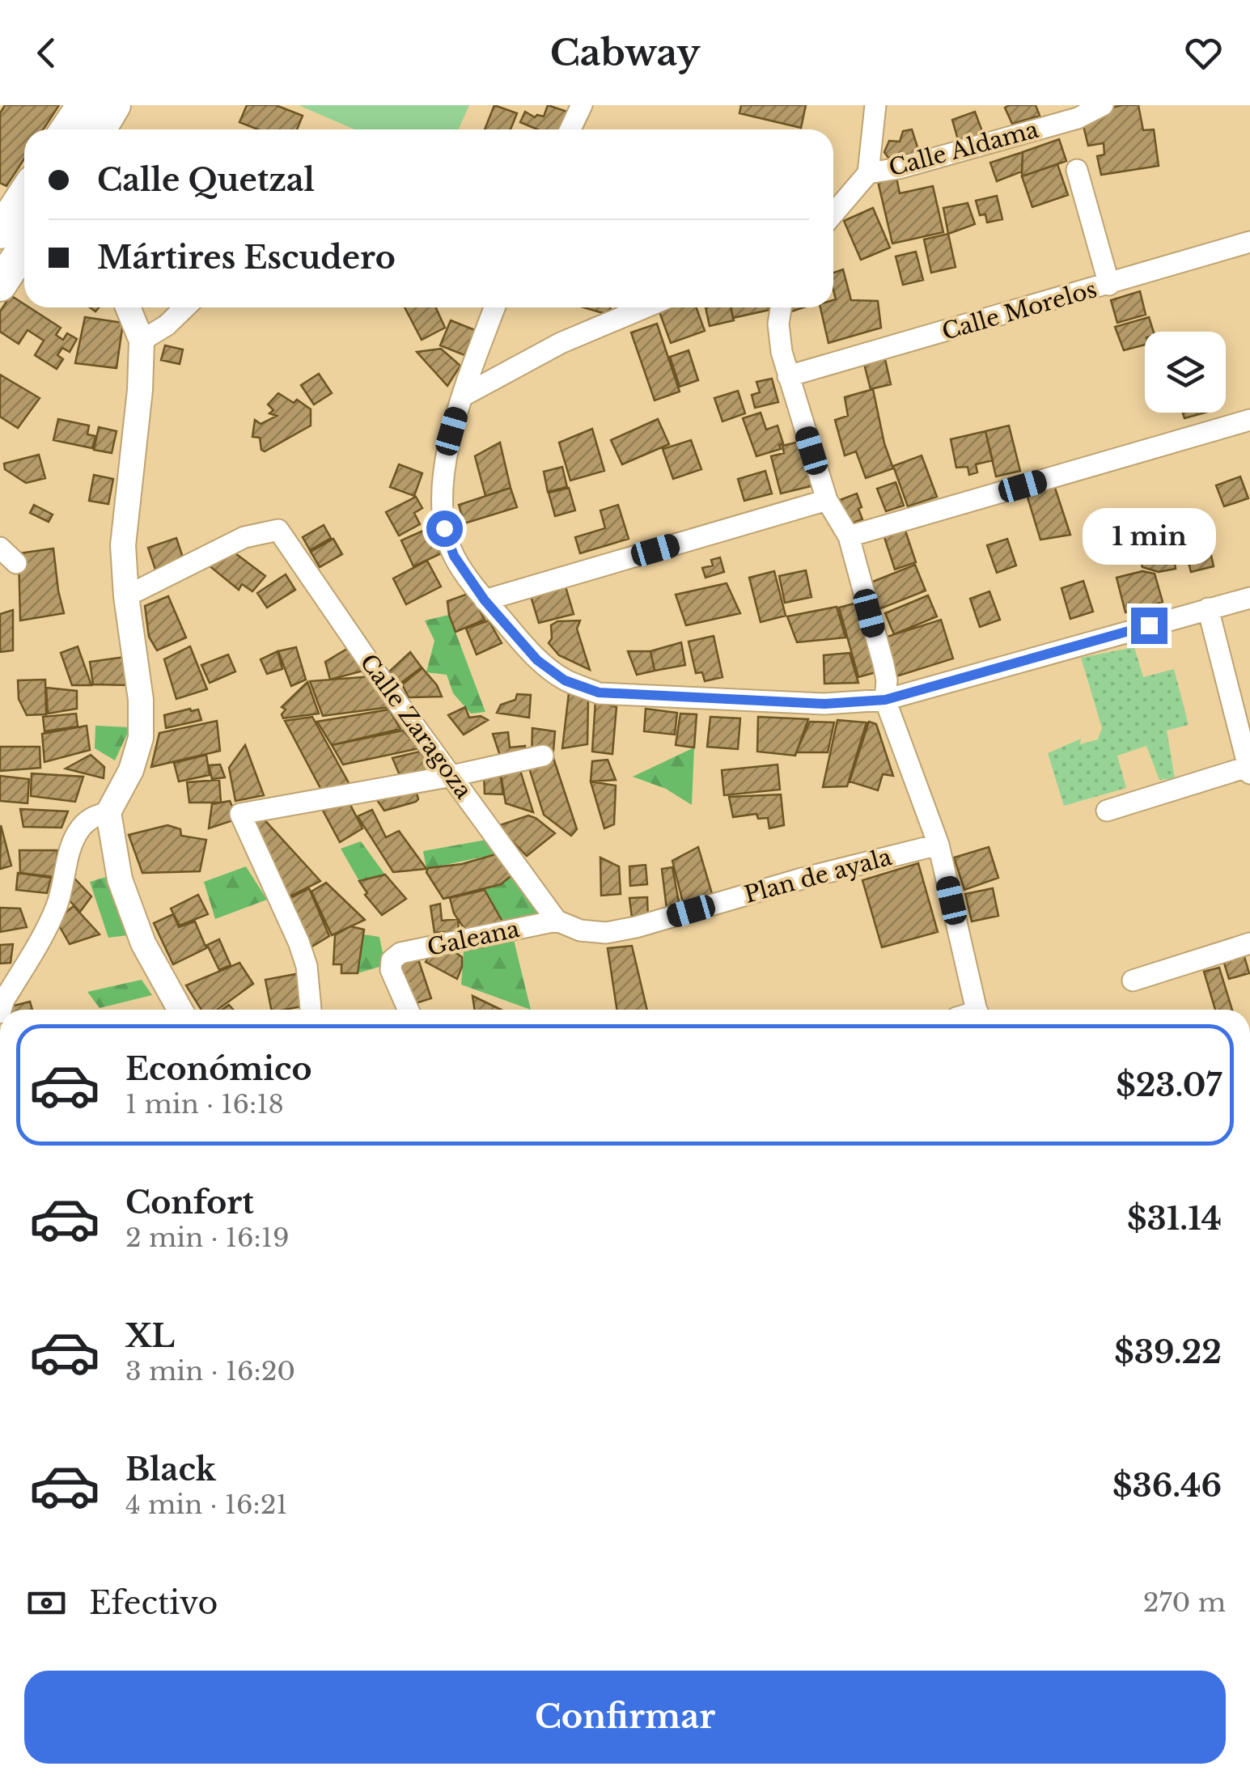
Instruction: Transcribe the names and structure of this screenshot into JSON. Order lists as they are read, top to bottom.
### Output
{
  "streets": {
    "street": [
      "Calle Aldama",
      "Calle Morelos",
      "Calle Zaragoza",
      "Plan de ayala",
      "Galeana"
    ]
  },
  "crossings": [
    ["Calle Zaragoza", "Plan de ayala"],
    ["Calle Zaragoza", "Galeana"],
    ["Plan de ayala", "Galeana"]
  ],
  "page": {
    "header": "Cabway",
    "banner": ["Calle Quetzal", "Mártires Escudero"],
    "bubble": "1 min",
    "list": [
      {
        "name": "Económico",
        "note": "1 min · 16:18",
        "value": "$23.07"
      },
      {
        "name": "Confort",
        "note": "2 min · 16:19",
        "value": "$31.14"
      },
      {
        "name": "XL",
        "note": "3 min · 16:20",
        "value": "$39.22"
      },
      {
        "name": "Black",
        "note": "4 min · 16:21",
        "value": "$36.46"
      }
    ],
    "pay": ["Efectivo", "270 m"],
    "buttons": "Confirmar"
  }
}
